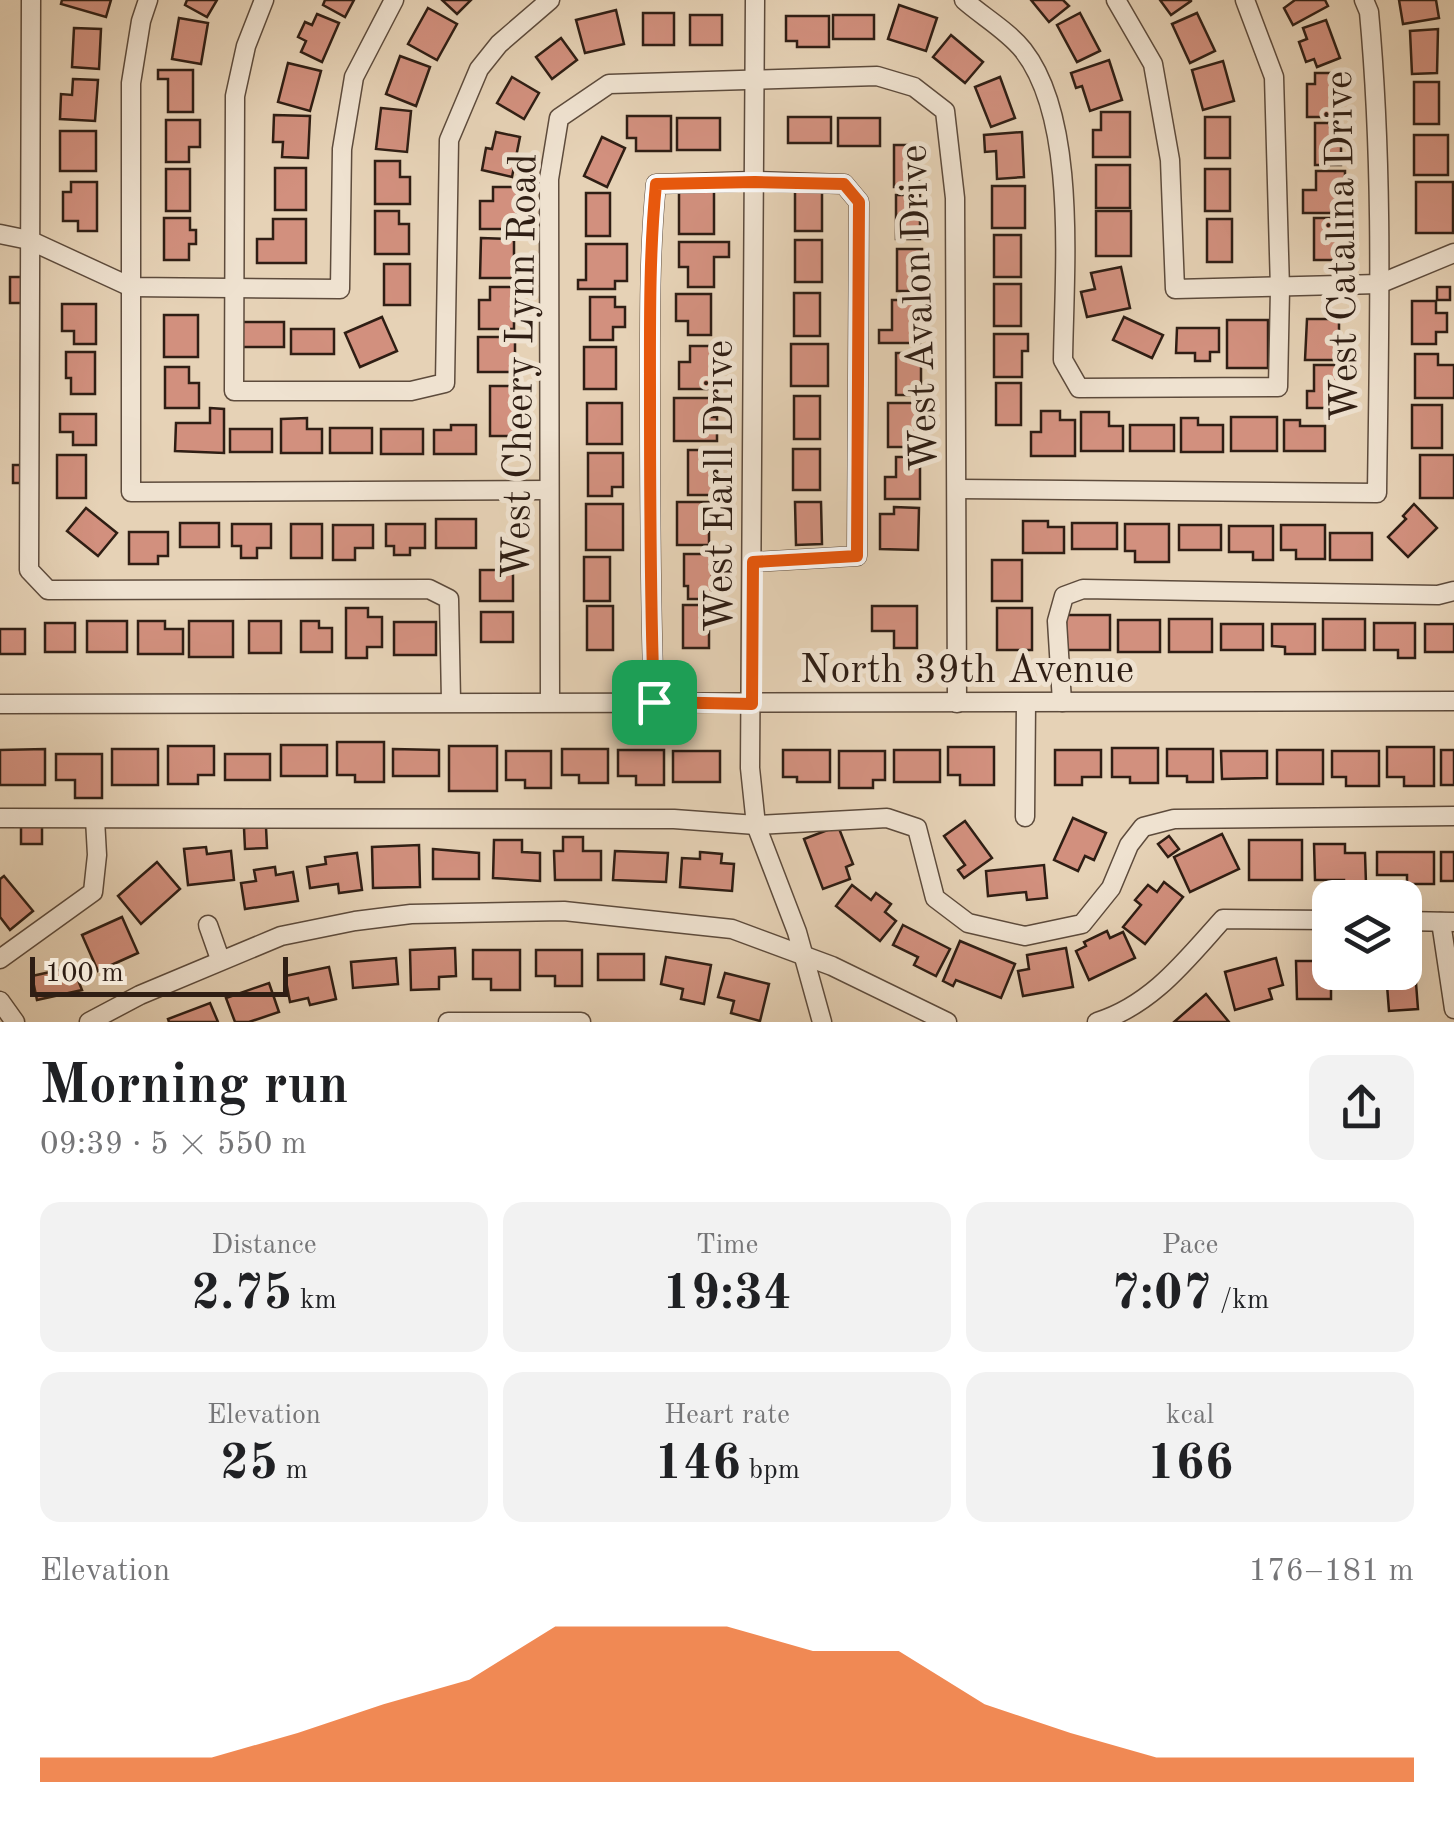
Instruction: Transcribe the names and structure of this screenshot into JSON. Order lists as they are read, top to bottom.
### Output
{
  "streets": {
    "street": [
      "West Catalina Drive",
      "West Avalon Drive",
      "West Cheery Lynn Road",
      "West Earll Drive",
      "North 39th Avenue"
    ]
  },
  "crossings": [
    ["West Catalina Drive", "West Avalon Drive"],
    ["West Avalon Drive", "West Cheery Lynn Road"],
    ["West Avalon Drive", "West Earll Drive"],
    ["West Avalon Drive", "North 39th Avenue"],
    ["West Cheery Lynn Road", "West Earll Drive"],
    ["West Cheery Lynn Road", "North 39th Avenue"],
    ["West Earll Drive", "North 39th Avenue"]
  ],
  "scale_bar": "100 m",
  "page": {
    "scale": "100 m",
    "heading": ["Morning run", "09:39 · 5 × 550 m"],
    "stats": [
      ["Distance", "2.75 km"],
      ["Time", "19:34"],
      ["Pace", "7:07 /km"],
      ["Elevation", "25 m"],
      ["Heart rate", "146 bpm"],
      ["kcal", "166"]
    ],
    "chart": ["Elevation", "176–181 m"]
  }
}
